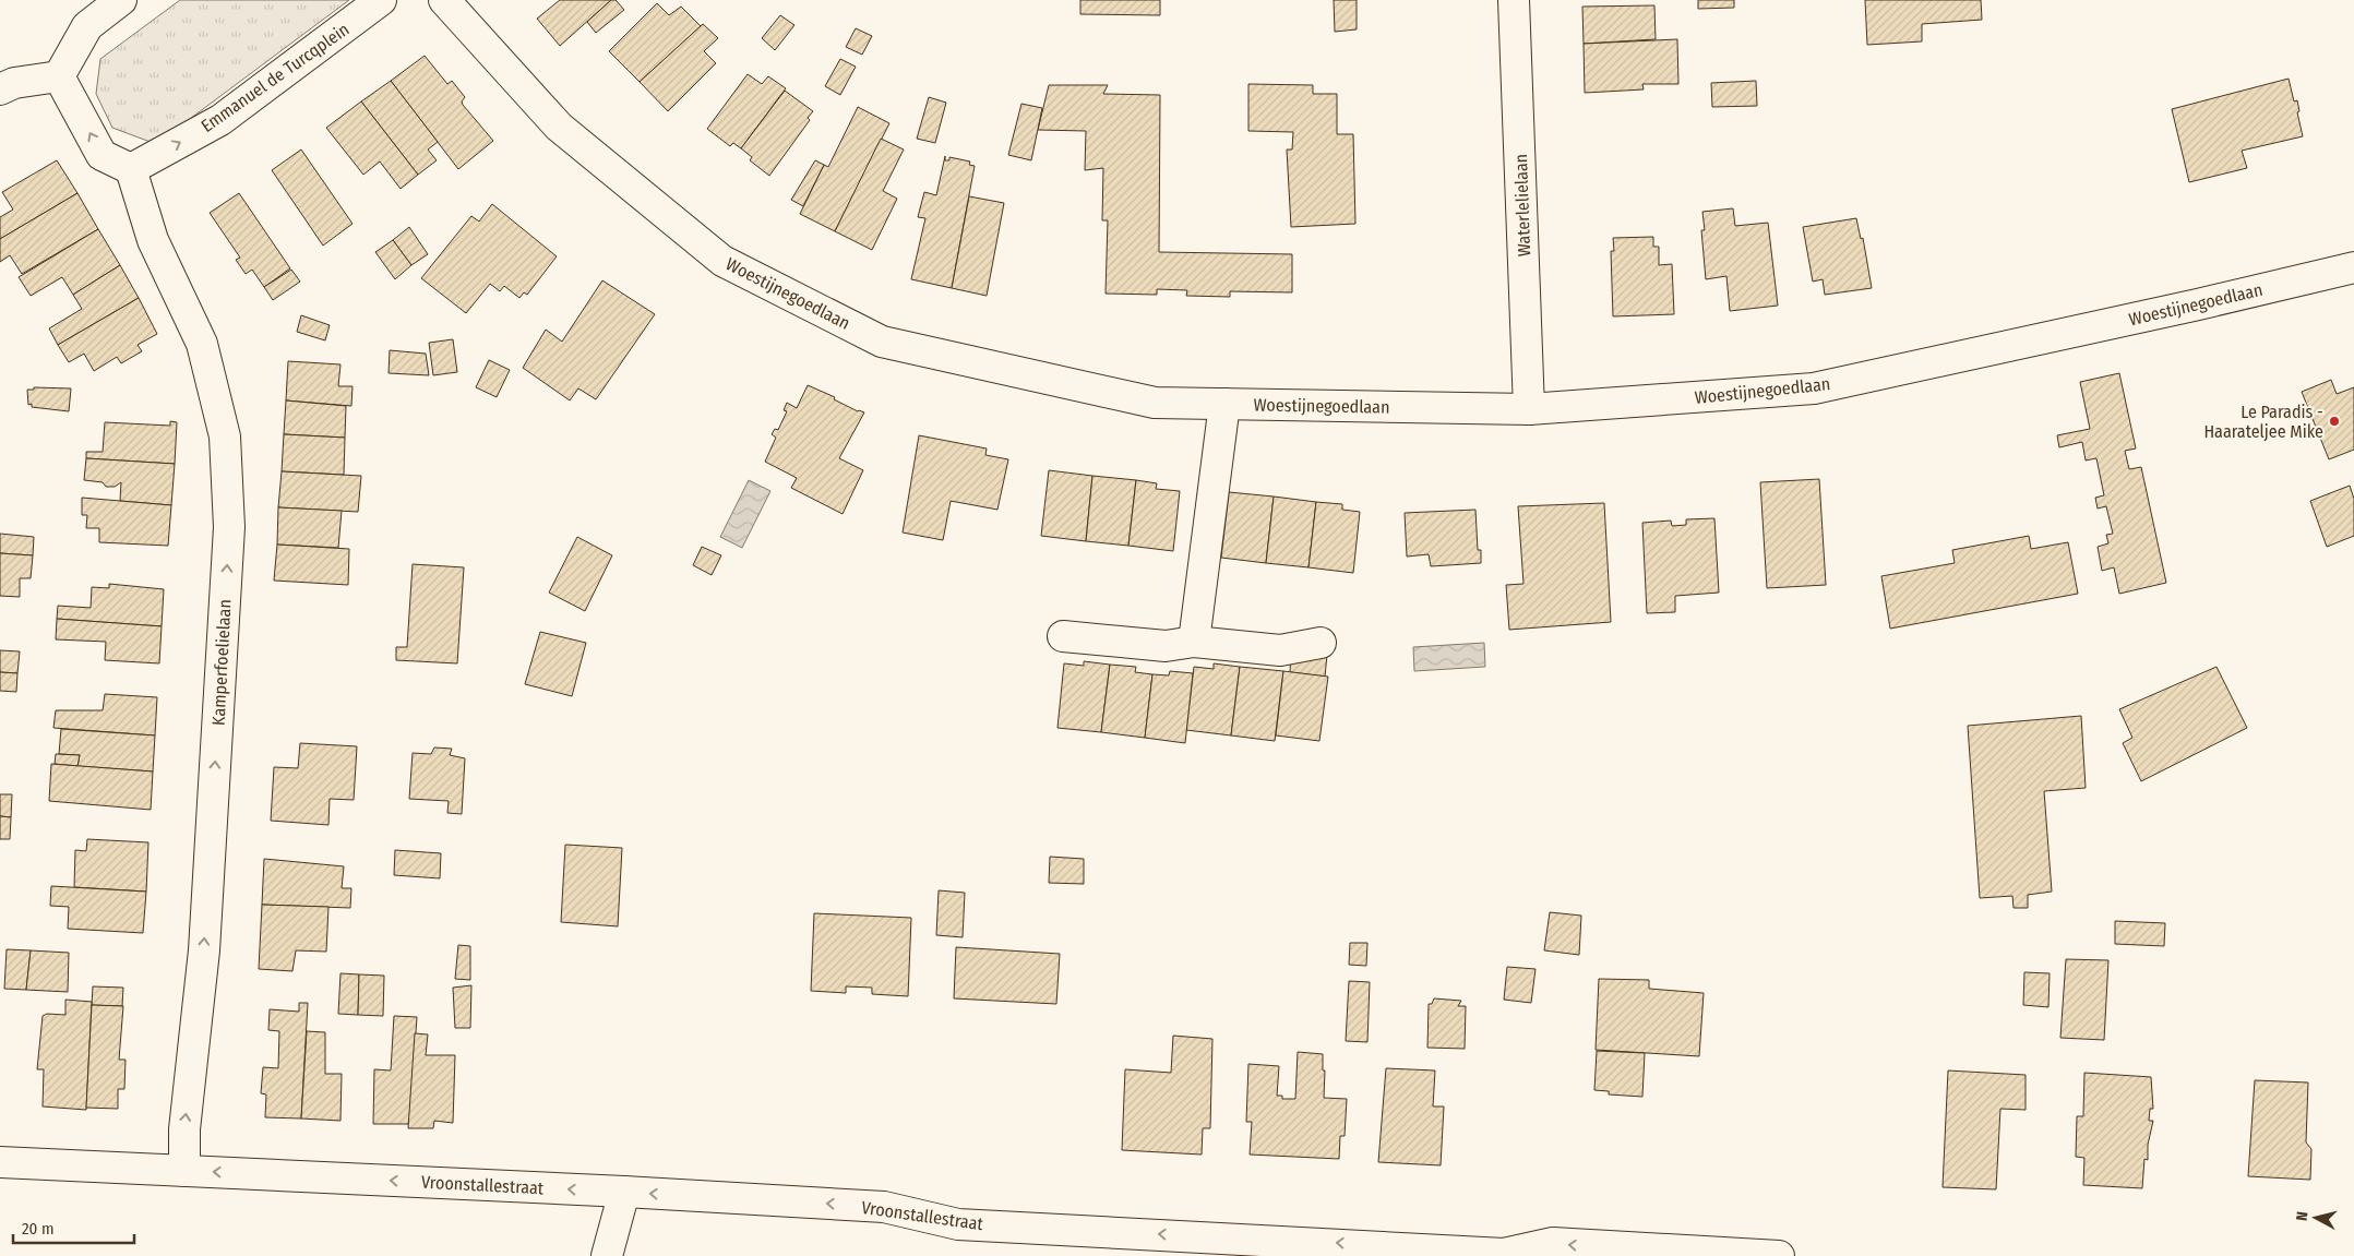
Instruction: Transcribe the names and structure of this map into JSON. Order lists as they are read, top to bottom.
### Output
{
  "streets": {
    "street": [
      "Emmanuel de Turcqplein",
      "Waterlelielaan",
      "Woestijnegoedlaan",
      "Kamperfoelielaan",
      "Vroonstallestraat"
    ]
  },
  "crossings": [
    ["Emmanuel de Turcqplein", "Kamperfoelielaan"],
    ["Waterlelielaan", "Woestijnegoedlaan"],
    ["Kamperfoelielaan", "Vroonstallestraat"]
  ],
  "one_way": ["Emmanuel de Turcqplein", "Kamperfoelielaan", "Vroonstallestraat"],
  "places": ["Le Paradis - Haarateljee Mike"],
  "scale_bar": "20 m",
  "north": "left"
}
